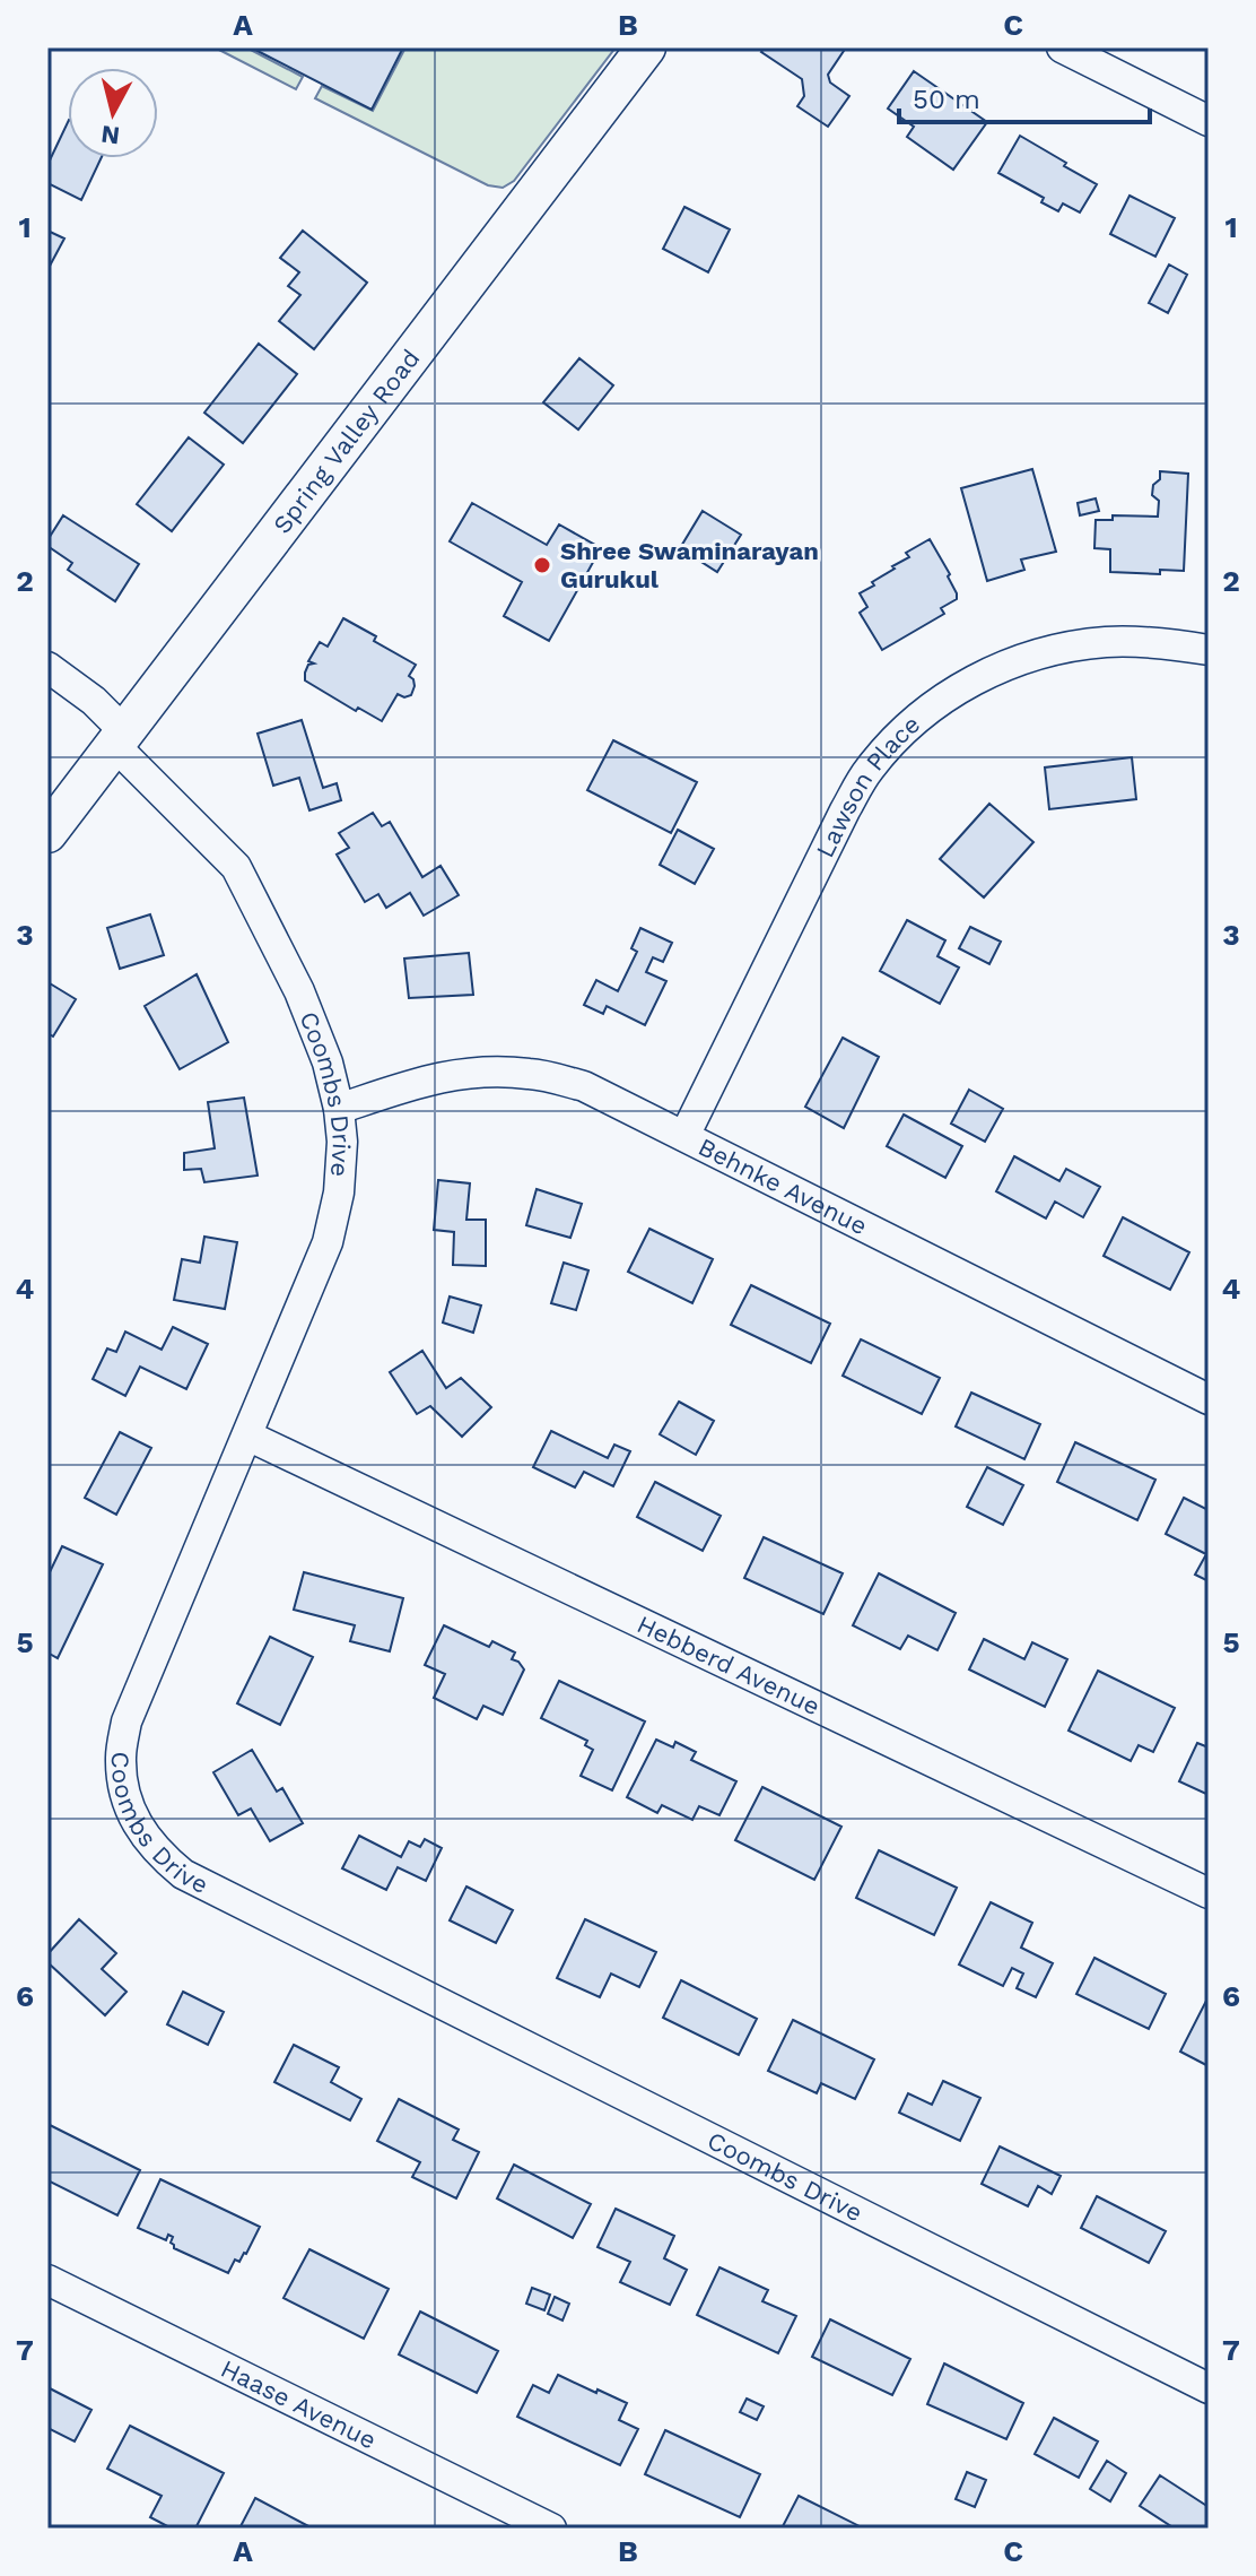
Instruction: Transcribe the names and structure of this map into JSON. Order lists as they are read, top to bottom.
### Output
{
  "streets": {
    "street": [
      "Spring Valley Road",
      "Lawson Place",
      "Coombs Drive",
      "Behnke Avenue",
      "Hebberd Avenue",
      "Haase Avenue"
    ]
  },
  "crossings": [
    ["Spring Valley Road", "Coombs Drive"],
    ["Lawson Place", "Behnke Avenue"],
    ["Coombs Drive", "Behnke Avenue"],
    ["Coombs Drive", "Hebberd Avenue"]
  ],
  "places": ["Shree Swaminarayan Gurukul"],
  "scale_bar": "50 m",
  "north": "bottom",
  "grid": {
    "columns": ["A", "B", "C"],
    "rows": [
      "1",
      "2",
      "3",
      "4",
      "5",
      "6",
      "7"
    ]
  }
}
